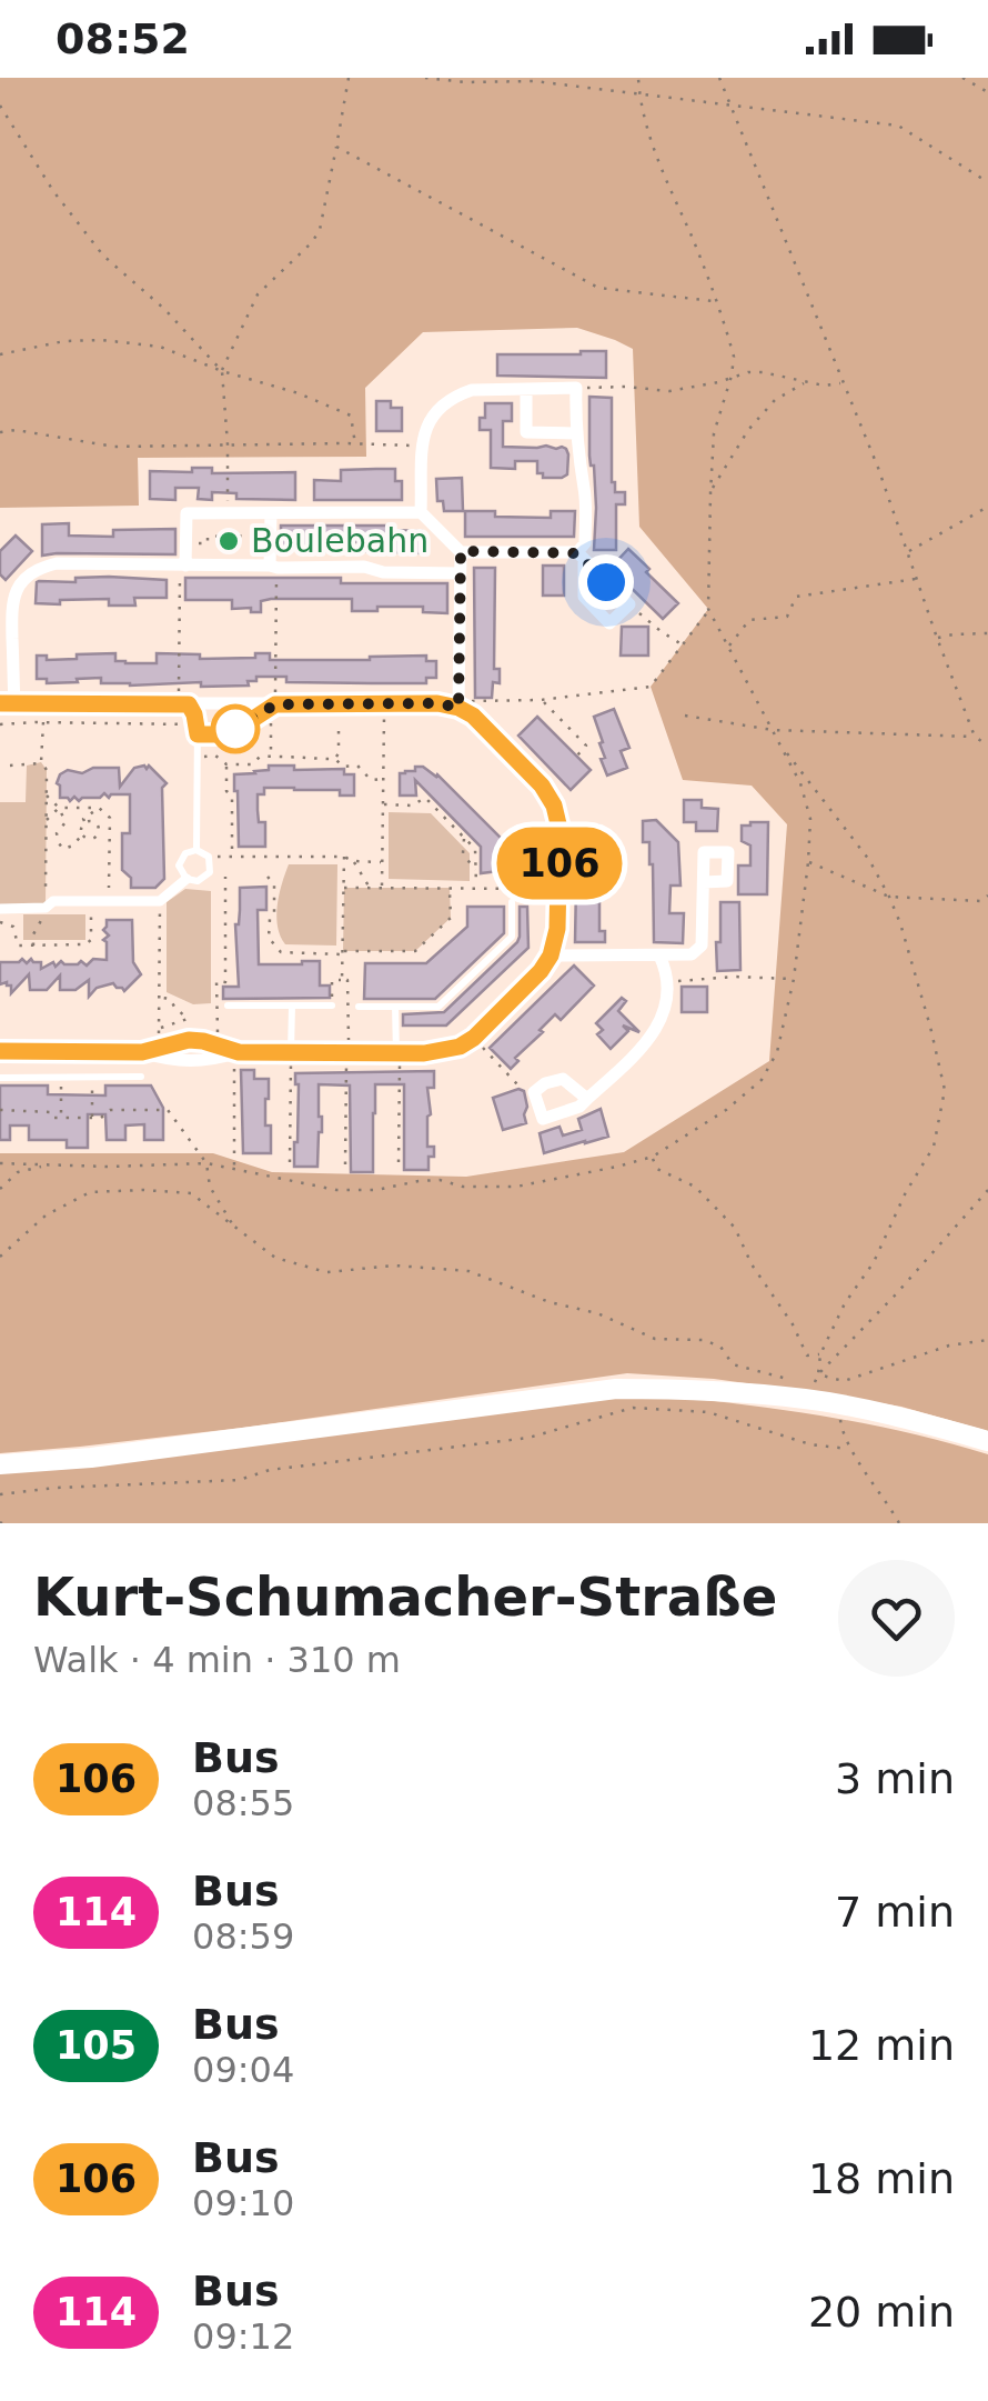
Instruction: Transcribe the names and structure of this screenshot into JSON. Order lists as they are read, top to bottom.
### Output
{
  "places": ["Boulebahn"],
  "lines": ["bus line 106"],
  "page": {
    "status": "08:52",
    "on_map": "106",
    "heading": ["Kurt-Schumacher-Straße", "Walk · 4 min · 310 m"],
    "list": [
      {
        "mark": "106",
        "name": "Bus",
        "note": "08:55",
        "value": "3 min"
      },
      {
        "mark": "114",
        "name": "Bus",
        "note": "08:59",
        "value": "7 min"
      },
      {
        "mark": "105",
        "name": "Bus",
        "note": "09:04",
        "value": "12 min"
      },
      {
        "mark": "106",
        "name": "Bus",
        "note": "09:10",
        "value": "18 min"
      },
      {
        "mark": "114",
        "name": "Bus",
        "note": "09:12",
        "value": "20 min"
      }
    ]
  }
}
